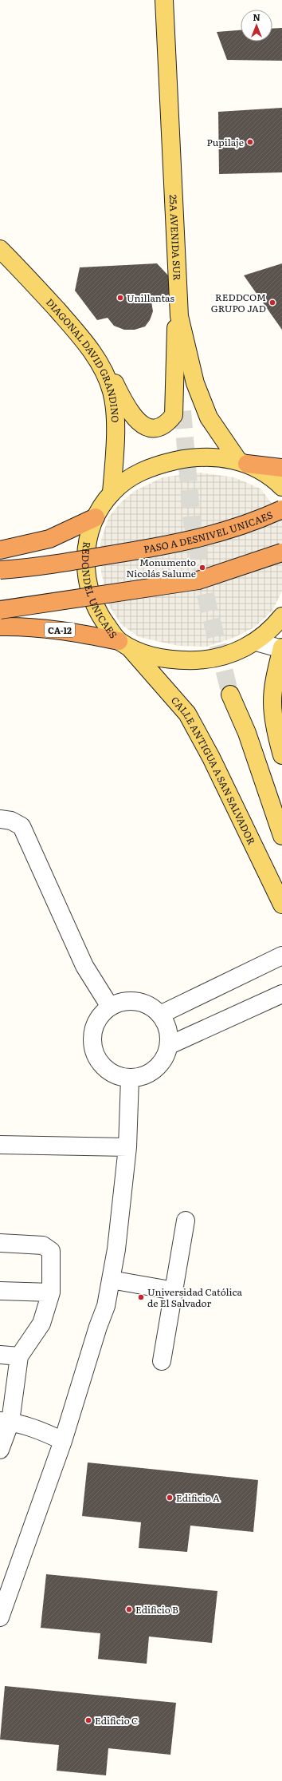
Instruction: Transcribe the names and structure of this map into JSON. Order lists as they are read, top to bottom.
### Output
{
  "streets": {
    "highway": ["PASO A DESNIVEL UNICAES", "CA-12"],
    "main road": [
      "25A AVENIDA SUR",
      "DIAGONAL DAVID GRANDINO",
      "REDONDEL UNICAES",
      "CALLE ANTIGUA A SAN SALVADOR"
    ]
  },
  "crossings": [
    ["25A AVENIDA SUR", "REDONDEL UNICAES"],
    ["DIAGONAL DAVID GRANDINO", "REDONDEL UNICAES"],
    ["REDONDEL UNICAES", "CA-12"],
    ["REDONDEL UNICAES", "CALLE ANTIGUA A SAN SALVADOR"],
    ["CA-12", "CALLE ANTIGUA A SAN SALVADOR"]
  ],
  "places": [
    "Pupilaje",
    "Unillantas",
    "REDDCOM GRUPO JAD",
    "Monumento Nicolás Salume",
    "Universidad Católica de El Salvador",
    "Edificio A",
    "Edificio B",
    "Edificio C"
  ],
  "north": "top"
}
